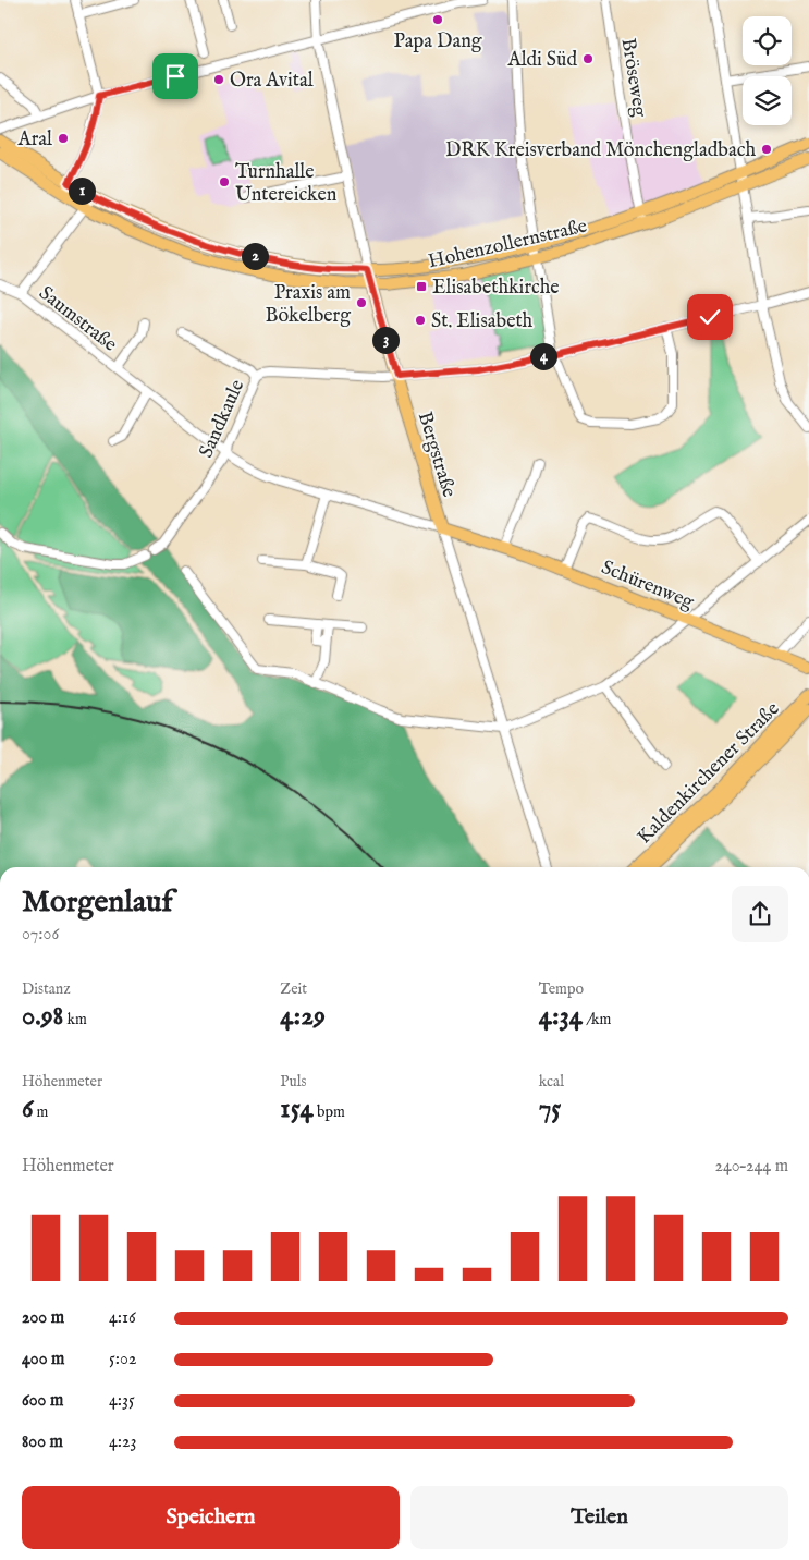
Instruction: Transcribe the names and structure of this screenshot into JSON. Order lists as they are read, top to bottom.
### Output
{
  "streets": {
    "main road": [
      "Hohenzollernstraße",
      "Bergstraße",
      "Schürenweg",
      "Kaldenkirchener Straße"
    ],
    "street": ["Bröseweg", "Saumstraße", "Sandkaule"]
  },
  "crossings": [
    ["Bröseweg", "Hohenzollernstraße"],
    ["Hohenzollernstraße", "Saumstraße"],
    ["Hohenzollernstraße", "Bergstraße"],
    ["Saumstraße", "Sandkaule"],
    ["Saumstraße", "Schürenweg"],
    ["Sandkaule", "Schürenweg"],
    ["Bergstraße", "Schürenweg"]
  ],
  "places": {
    "other": [
      "Papa Dang",
      "Aldi Süd",
      "Ora Avital",
      "Aral",
      "DRK Kreisverband Mönchengladbach",
      "Turnhalle Untereicken",
      "Praxis am Bökelberg",
      "St. Elisabeth"
    ],
    "transit": ["Elisabethkirche"]
  },
  "page": {
    "pins": [
      "1",
      "2",
      "3",
      "4"
    ],
    "heading": ["Morgenlauf", "07:06"],
    "stats": [
      ["Distanz", "0.98 km"],
      ["Zeit", "4:29"],
      ["Tempo", "4:34 /km"],
      ["Höhenmeter", "6 m"],
      ["Puls", "154 bpm"],
      ["kcal", "75"]
    ],
    "chart": ["Höhenmeter", "240–244 m"],
    "list": [
      {
        "name": "200 m",
        "note": "4:16"
      },
      {
        "name": "400 m",
        "note": "5:02"
      },
      {
        "name": "600 m",
        "note": "4:35"
      },
      {
        "name": "800 m",
        "note": "4:23"
      }
    ],
    "buttons": ["Speichern", "Teilen"]
  }
}
